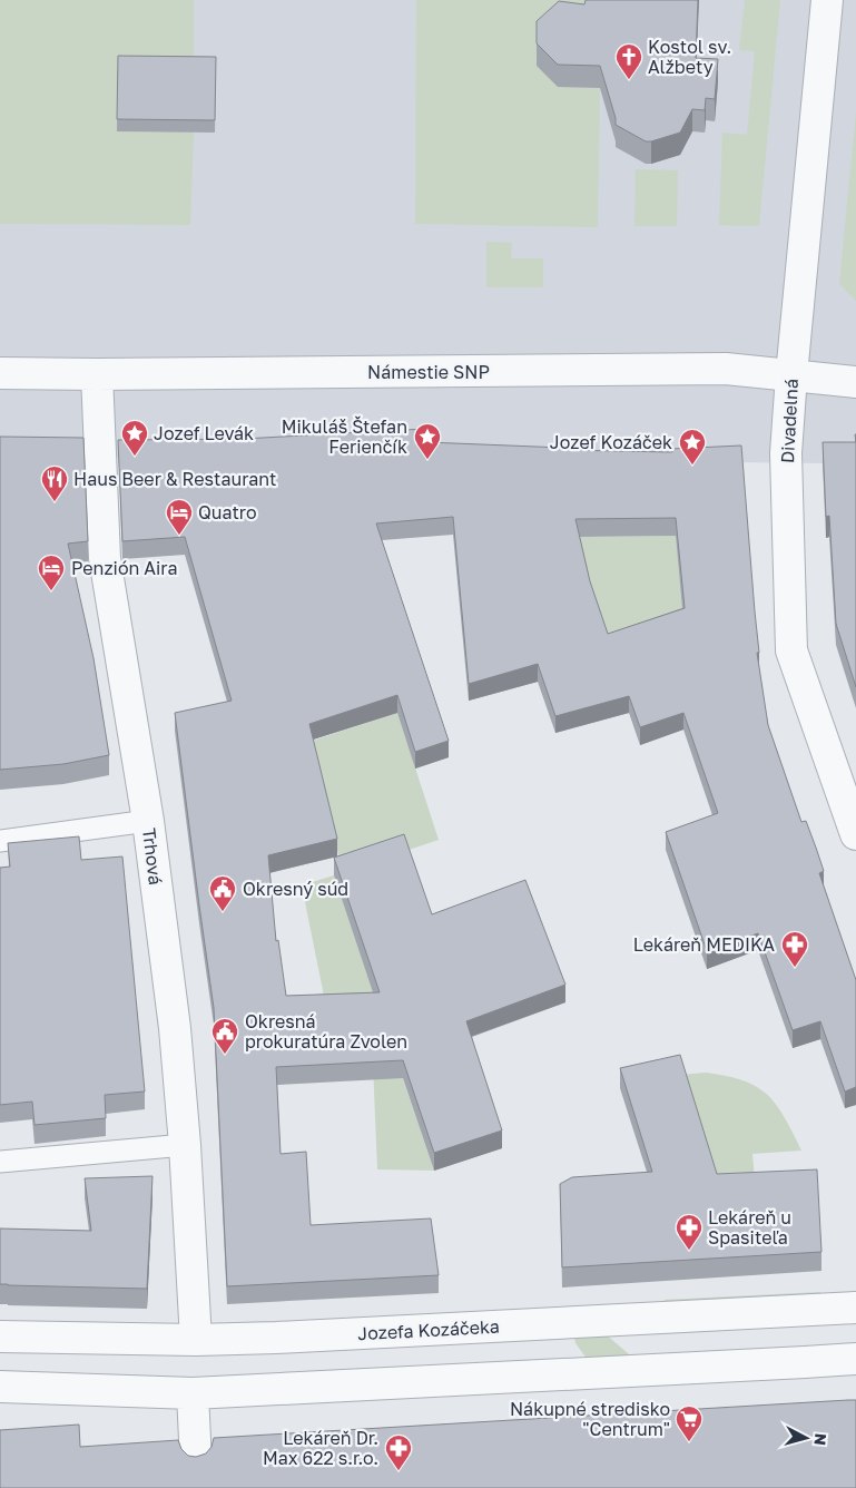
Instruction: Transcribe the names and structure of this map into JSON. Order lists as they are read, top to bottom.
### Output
{
  "streets": {
    "street": [
      "Námestie SNP",
      "Divadelná",
      "Trhová",
      "Jozefa Kozáčeka"
    ]
  },
  "crossings": [
    ["Námestie SNP", "Divadelná"],
    ["Námestie SNP", "Trhová"],
    ["Trhová", "Jozefa Kozáčeka"]
  ],
  "places": {
    "church": ["Kostol sv. Alžbety"],
    "place": ["Jozef Levák", "Mikuláš Štefan Ferienčík", "Jozef Kozáček"],
    "restaurant": ["Haus Beer & Restaurant"],
    "hotel": ["Quatro", "Penzión Aira"],
    "public building": ["Okresný súd", "Okresná prokuratúra Zvolen"],
    "pharmacy": ["Lekáreň MEDIKA", "Lekáreň u Spasiteľa", "Lekáreň Dr. Max 622 s.r.o."],
    "supermarket": ["Nákupné stredisko \"Centrum\""]
  },
  "north": "right"
}
